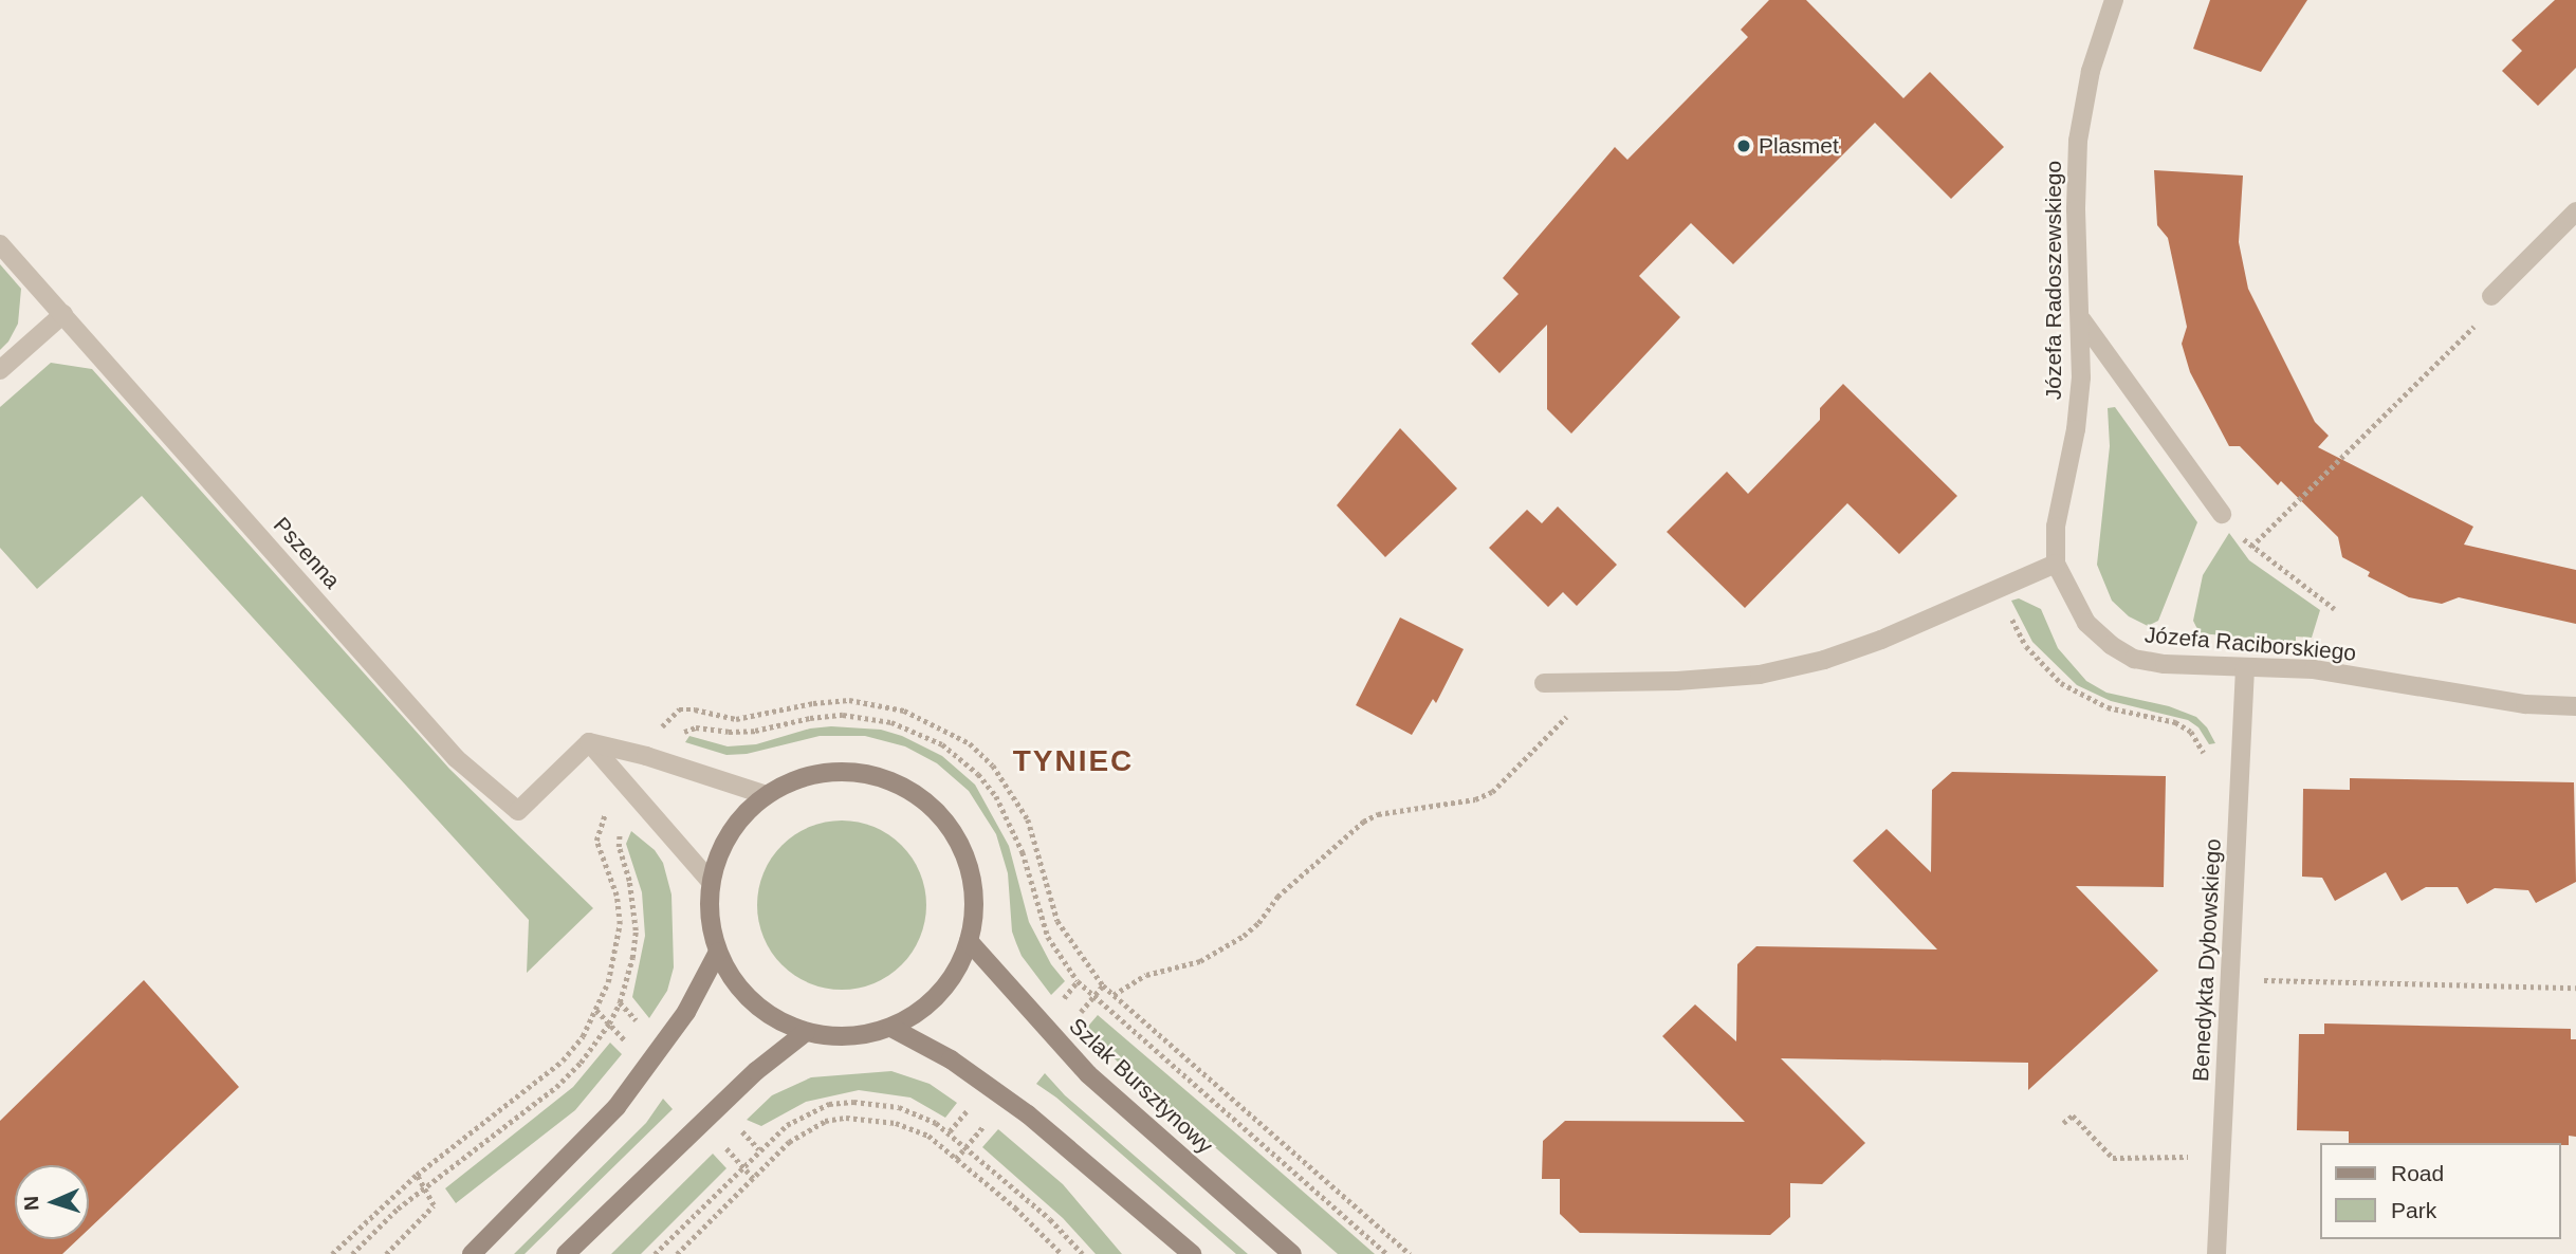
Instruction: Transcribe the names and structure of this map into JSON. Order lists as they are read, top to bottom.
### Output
{
  "streets": {
    "main road": ["Szlak Bursztynowy"],
    "street": [
      "Józefa Radoszewskiego",
      "Pszenna",
      "Józefa Raciborskiego",
      "Benedykta Dybowskiego"
    ]
  },
  "crossings": [
    ["Józefa Radoszewskiego", "Józefa Raciborskiego"],
    ["Józefa Raciborskiego", "Benedykta Dybowskiego"]
  ],
  "districts": ["TYNIEC"],
  "places": ["Plasmet"],
  "legend": ["Road", "Park"],
  "north": "left"
}
